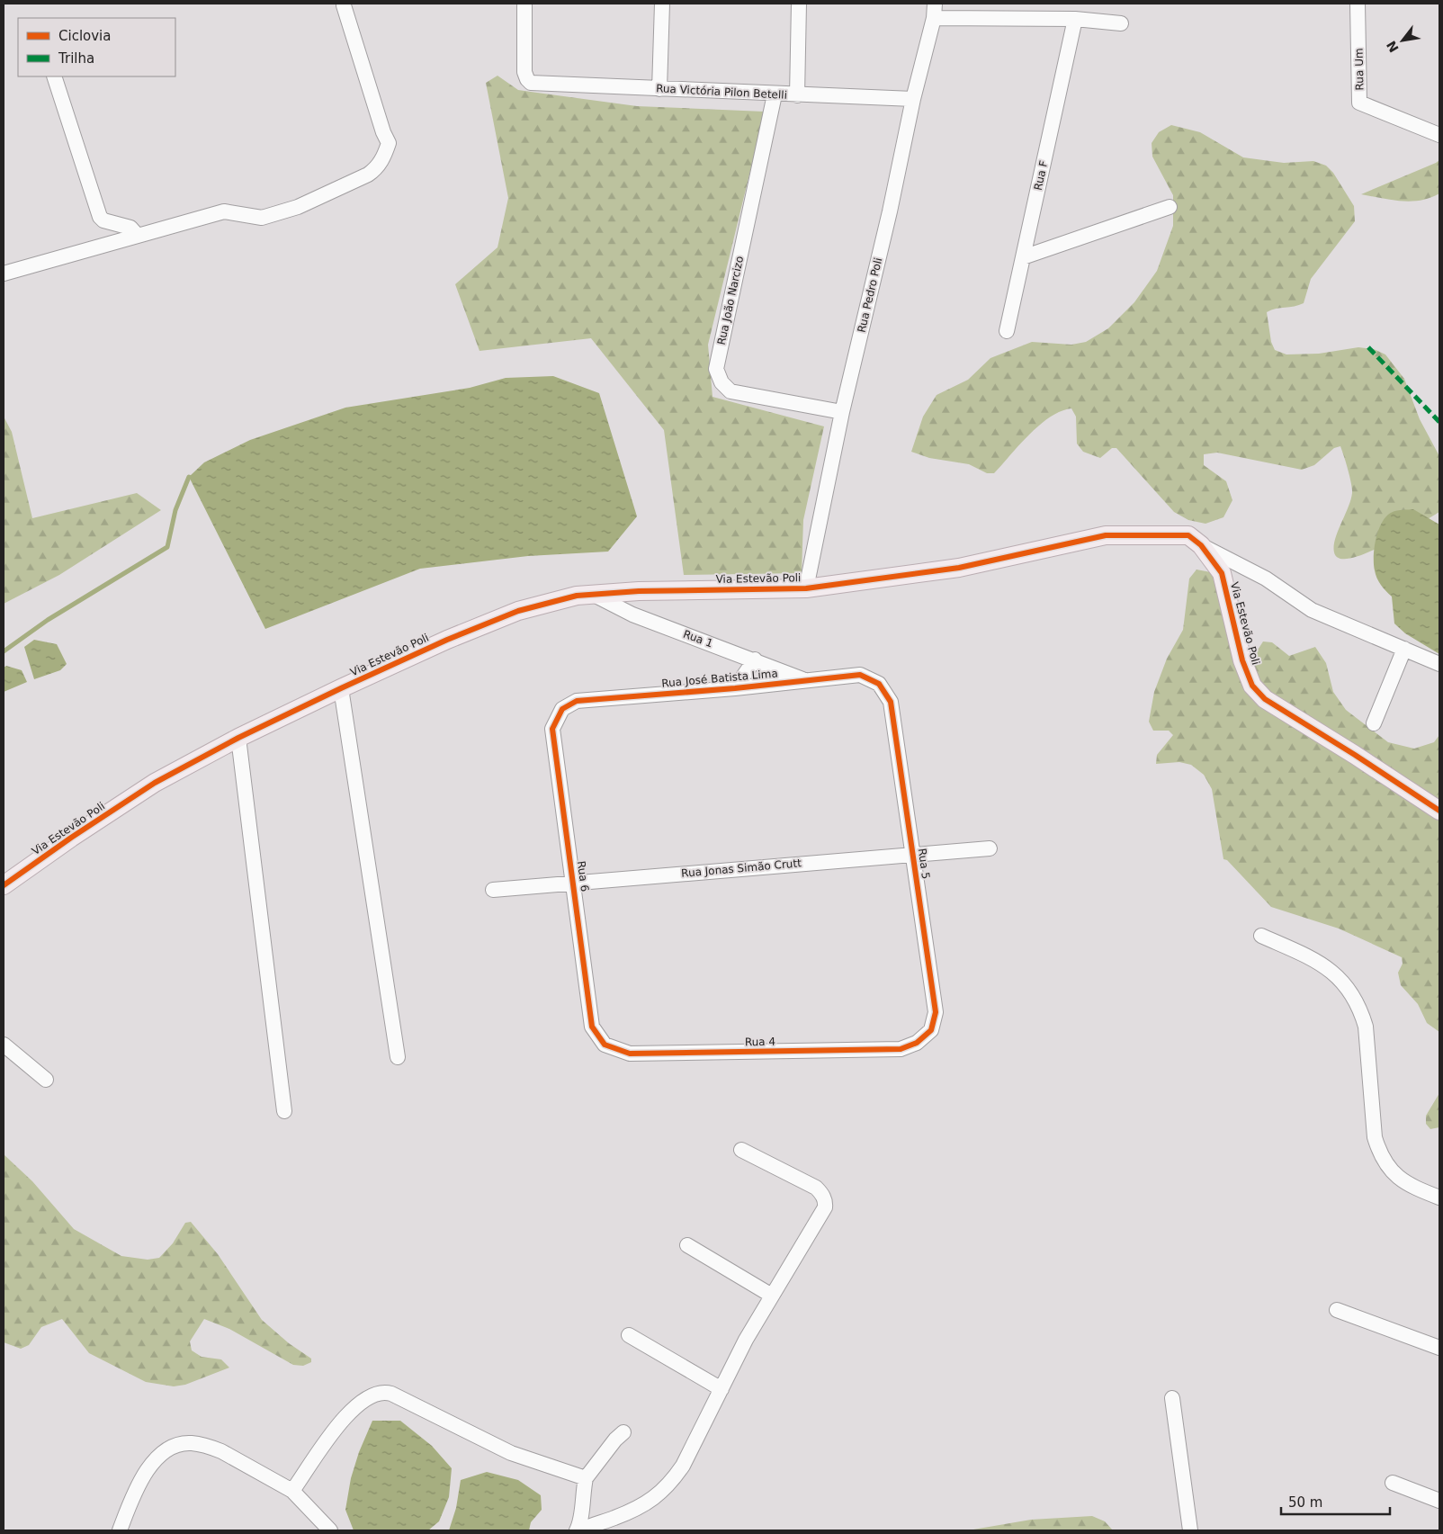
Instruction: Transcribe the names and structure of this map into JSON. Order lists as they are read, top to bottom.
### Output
{
  "streets": {
    "main road": ["Via Estevão Poli"],
    "street": [
      "Rua Um",
      "Rua Victória Pilon Betelli",
      "Rua F",
      "Rua Pedro Poli",
      "Rua João Narcizo",
      "Rua 1",
      "Rua José Batista Lima",
      "Rua 5",
      "Rua Jonas Simão Crutt",
      "Rua 6",
      "Rua 4"
    ]
  },
  "crossings": [
    ["Rua Victória Pilon Betelli", "Rua Pedro Poli"],
    ["Rua Victória Pilon Betelli", "Rua João Narcizo"],
    ["Rua Pedro Poli", "Rua João Narcizo"],
    ["Rua Pedro Poli", "Via Estevão Poli"],
    ["Via Estevão Poli", "Rua 1"],
    ["Rua 1", "Rua José Batista Lima"],
    ["Rua José Batista Lima", "Rua 5"],
    ["Rua José Batista Lima", "Rua 6"],
    ["Rua 5", "Rua Jonas Simão Crutt"],
    ["Rua 5", "Rua 4"],
    ["Rua Jonas Simão Crutt", "Rua 6"],
    ["Rua 6", "Rua 4"]
  ],
  "legend": ["Ciclovia", "Trilha"],
  "scale_bar": "50 m",
  "north": "bottom left"
}
